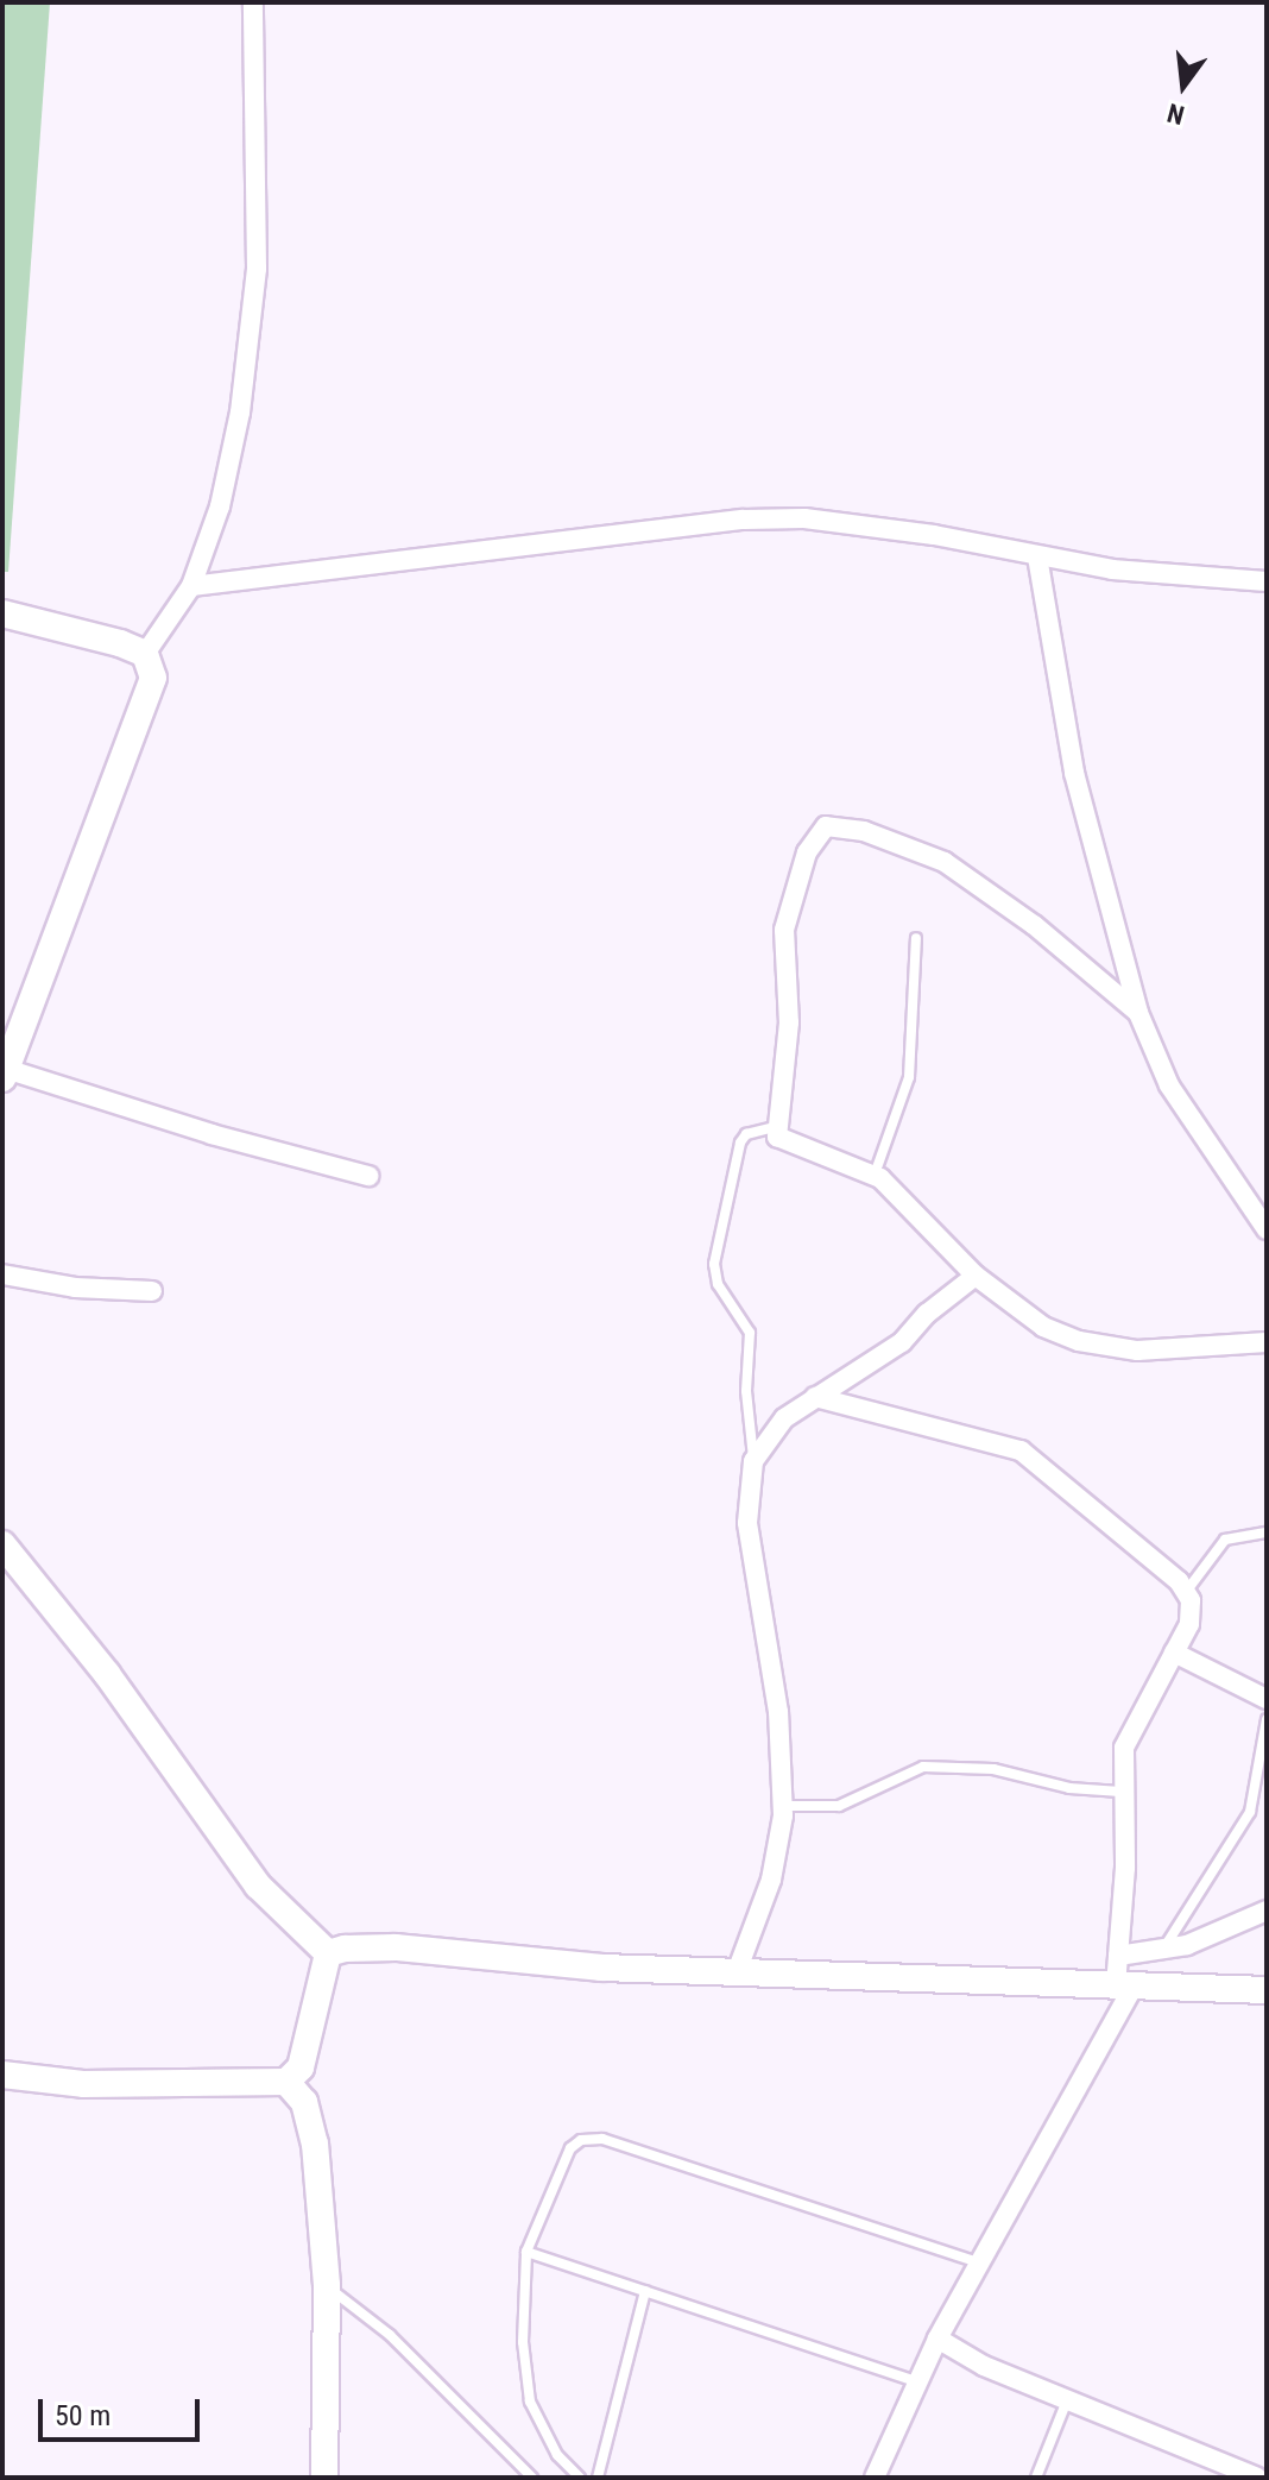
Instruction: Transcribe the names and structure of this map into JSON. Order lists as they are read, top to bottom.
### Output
{
  "scale_bar": "50 m",
  "north": "bottom"
}
